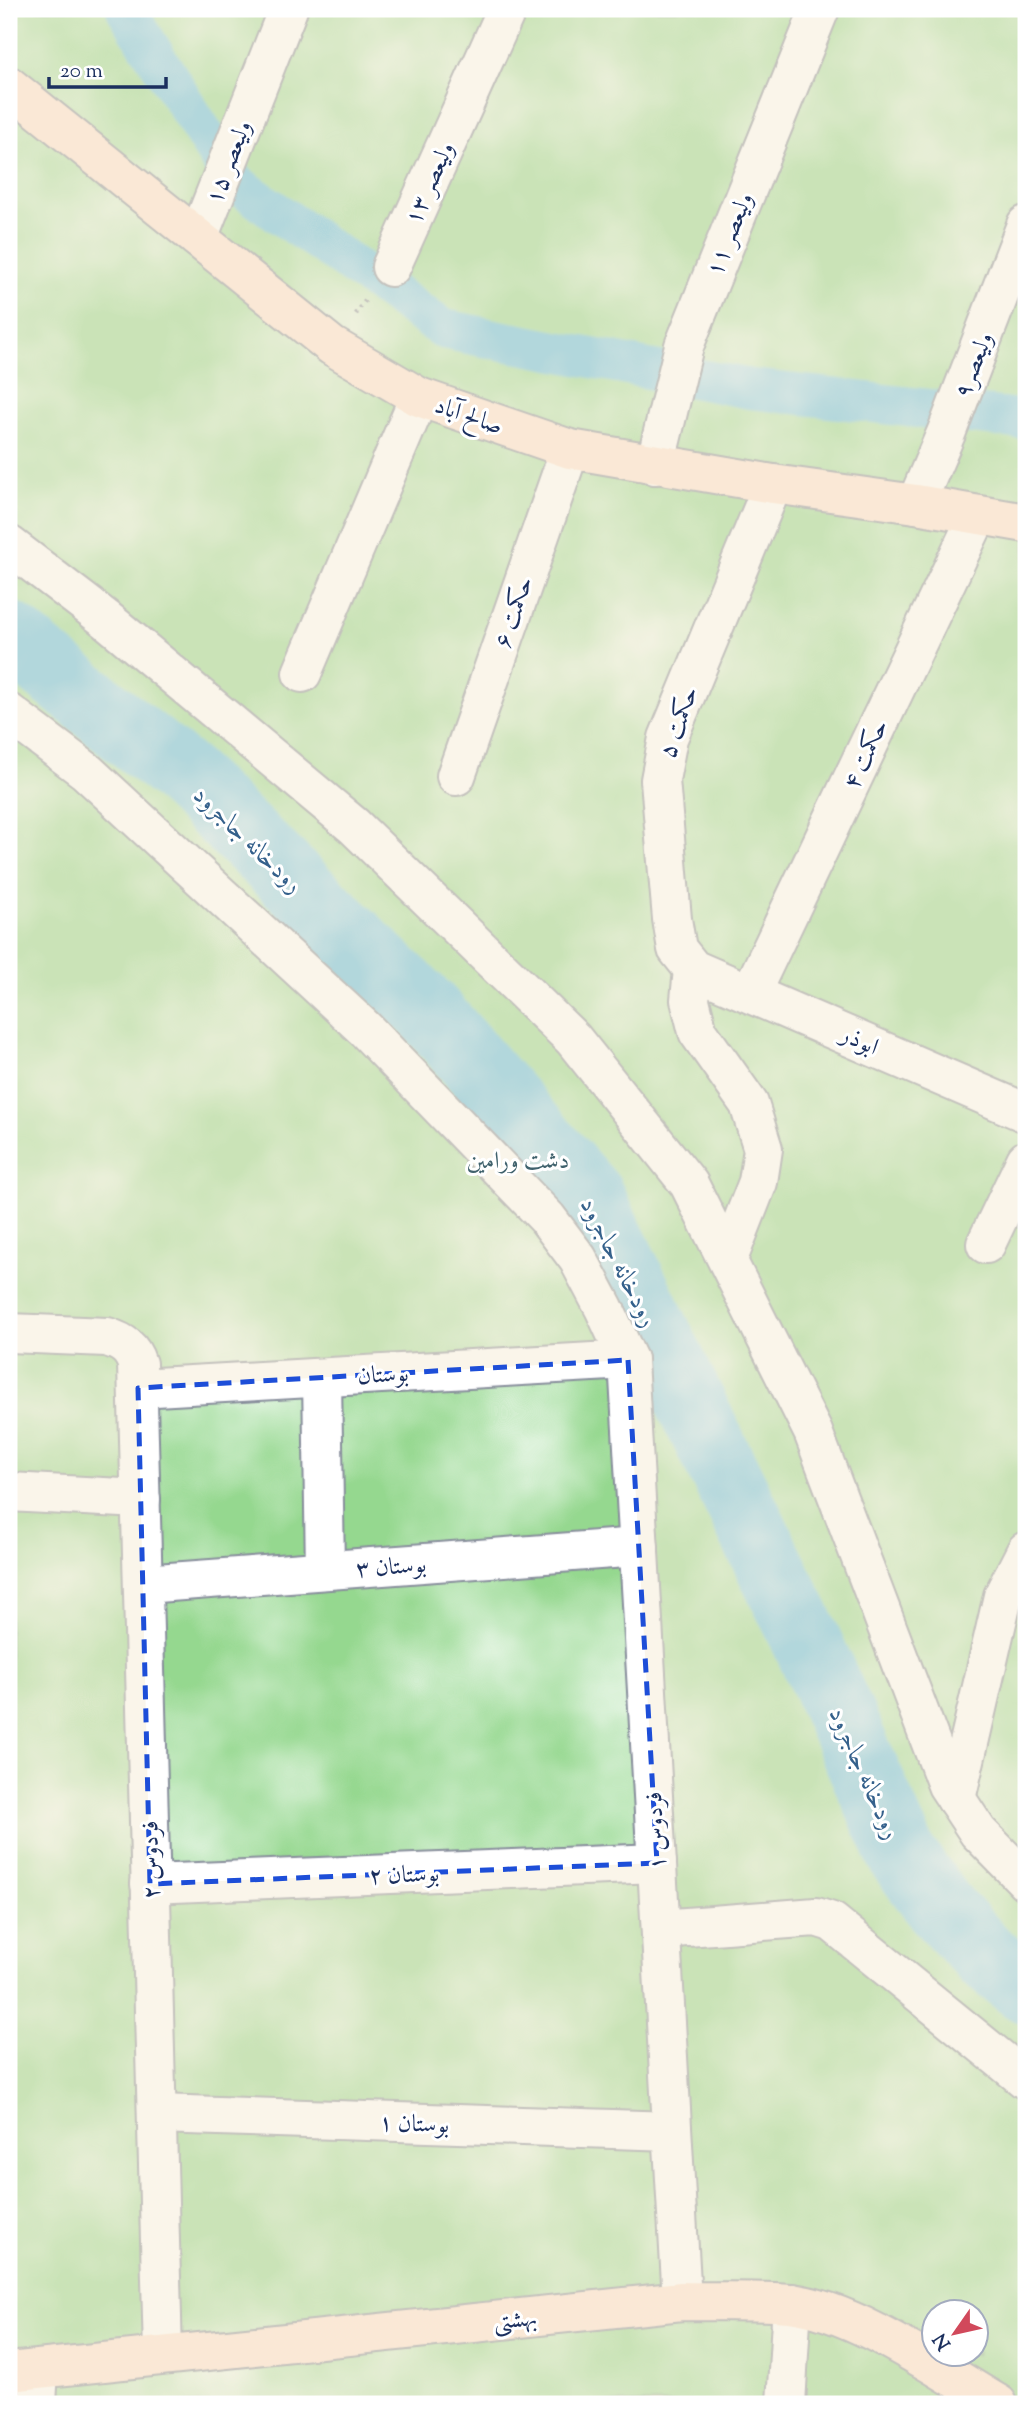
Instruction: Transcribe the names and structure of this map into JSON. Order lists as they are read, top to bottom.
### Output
{
  "streets": {
    "street": [
      "۱۵ ولیعصر",
      "ولیعصر ۱۳",
      "ولیعصر ۱۱",
      "ولیعصر۹",
      "صالح آباد",
      "حکمت ۶",
      "حکمت ۵",
      "حکمت ۴",
      "ابوذر",
      "بوستان",
      "بوستان ۳",
      "فردوس ۱",
      "فردوس ۲",
      "بوستان ۲",
      "بوستان ۱",
      "بهشتی"
    ]
  },
  "crossings": [
    ["۱۵ ولیعصر", "صالح آباد"],
    ["ولیعصر ۱۱", "صالح آباد"],
    ["ولیعصر۹", "صالح آباد"],
    ["صالح آباد", "حکمت ۶"],
    ["صالح آباد", "حکمت ۵"],
    ["صالح آباد", "حکمت ۴"],
    ["حکمت ۵", "ابوذر"],
    ["حکمت ۴", "ابوذر"],
    ["بوستان", "فردوس ۱"],
    ["بوستان", "فردوس ۲"],
    ["بوستان ۳", "فردوس ۱"],
    ["بوستان ۳", "فردوس ۲"],
    ["فردوس ۱", "بوستان ۲"],
    ["فردوس ۱", "بوستان ۱"],
    ["فردوس ۱", "بهشتی"],
    ["فردوس ۲", "بوستان ۲"],
    ["فردوس ۲", "بوستان ۱"],
    ["فردوس ۲", "بهشتی"]
  ],
  "water": ["رودخانه جاجرود"],
  "parks": ["دشت ورامین"],
  "scale_bar": "20 m",
  "north": "bottom left"
}
